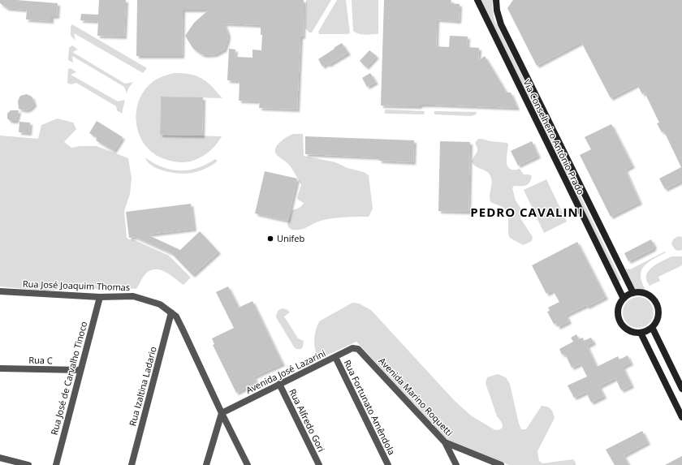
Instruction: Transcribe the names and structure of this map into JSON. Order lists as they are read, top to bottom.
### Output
{
  "streets": {
    "main road": ["Via Conselheiro Antônio Prado"],
    "street": [
      "Rua José Joaquim Thomas",
      "Rua C",
      "Avenida José Lazarini",
      "Rua José de Carvalho Tinoco",
      "Rua Izaltina Ladario",
      "Avenida Marino Roquetti",
      "Rua Fortunato Amêndola",
      "Rua Alfredo Gori"
    ]
  },
  "crossings": [
    ["Rua José Joaquim Thomas", "Avenida José Lazarini"],
    ["Rua José Joaquim Thomas", "Rua José de Carvalho Tinoco"],
    ["Rua José Joaquim Thomas", "Rua Izaltina Ladario"],
    ["Rua C", "Rua José de Carvalho Tinoco"],
    ["Avenida José Lazarini", "Avenida Marino Roquetti"],
    ["Avenida José Lazarini", "Rua Fortunato Amêndola"],
    ["Avenida José Lazarini", "Rua Alfredo Gori"]
  ],
  "districts": ["PEDRO CAVALINI"],
  "places": ["Unifeb"]
}
